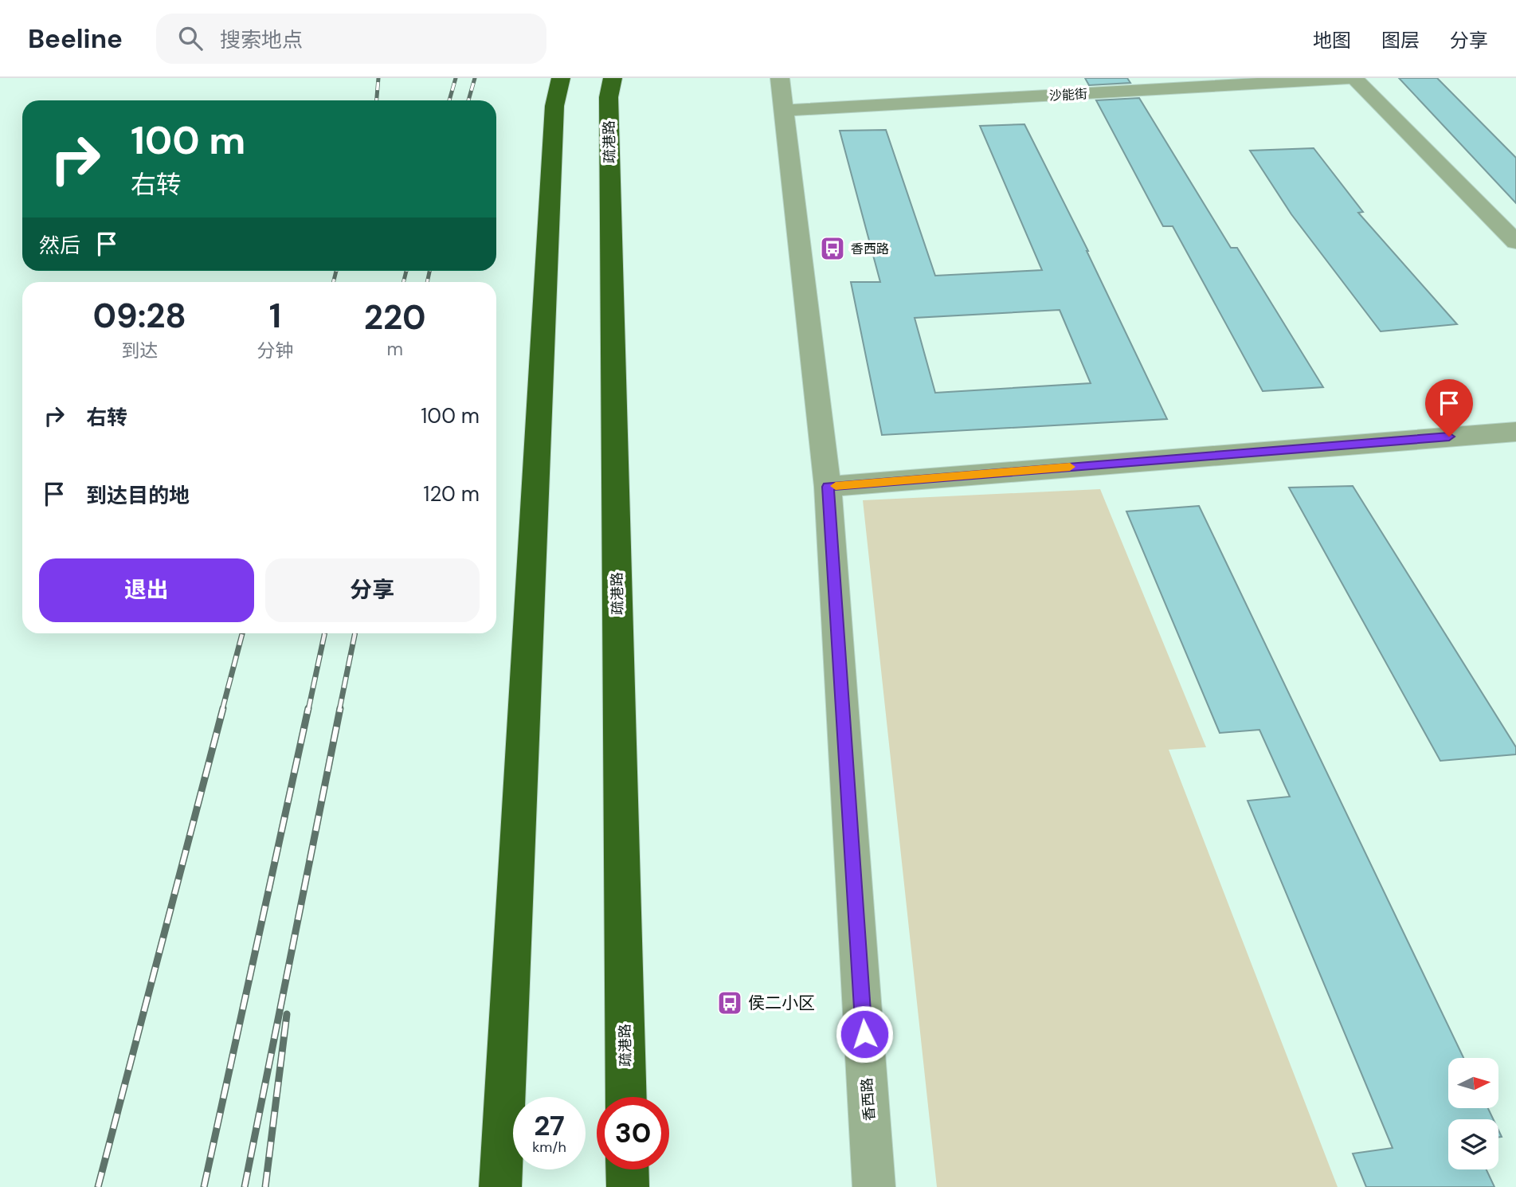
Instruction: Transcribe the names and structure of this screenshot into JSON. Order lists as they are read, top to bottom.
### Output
{
  "streets": {
    "highway": ["疏港路"],
    "street": ["沙能街", "香西路"]
  },
  "crossings": [
    ["沙能街", "香西路"]
  ],
  "places": {
    "bus stop": ["香西路", "侯二小区"]
  },
  "north": "right",
  "page": {
    "header": "Beeline",
    "search": "搜索地点",
    "nav": ["地图", "图层", "分享"],
    "turn": ["100 m", "右转"],
    "then": "然后",
    "eta": [
      "09:28",
      "到达",
      "1",
      "分钟",
      "220",
      "m"
    ],
    "list": [
      {
        "name": "右转",
        "value": "100 m"
      },
      {
        "name": "到达目的地",
        "value": "120 m"
      }
    ],
    "buttons": ["退出", "分享"],
    "speed": "27 km/h",
    "limit": "30"
  }
}
